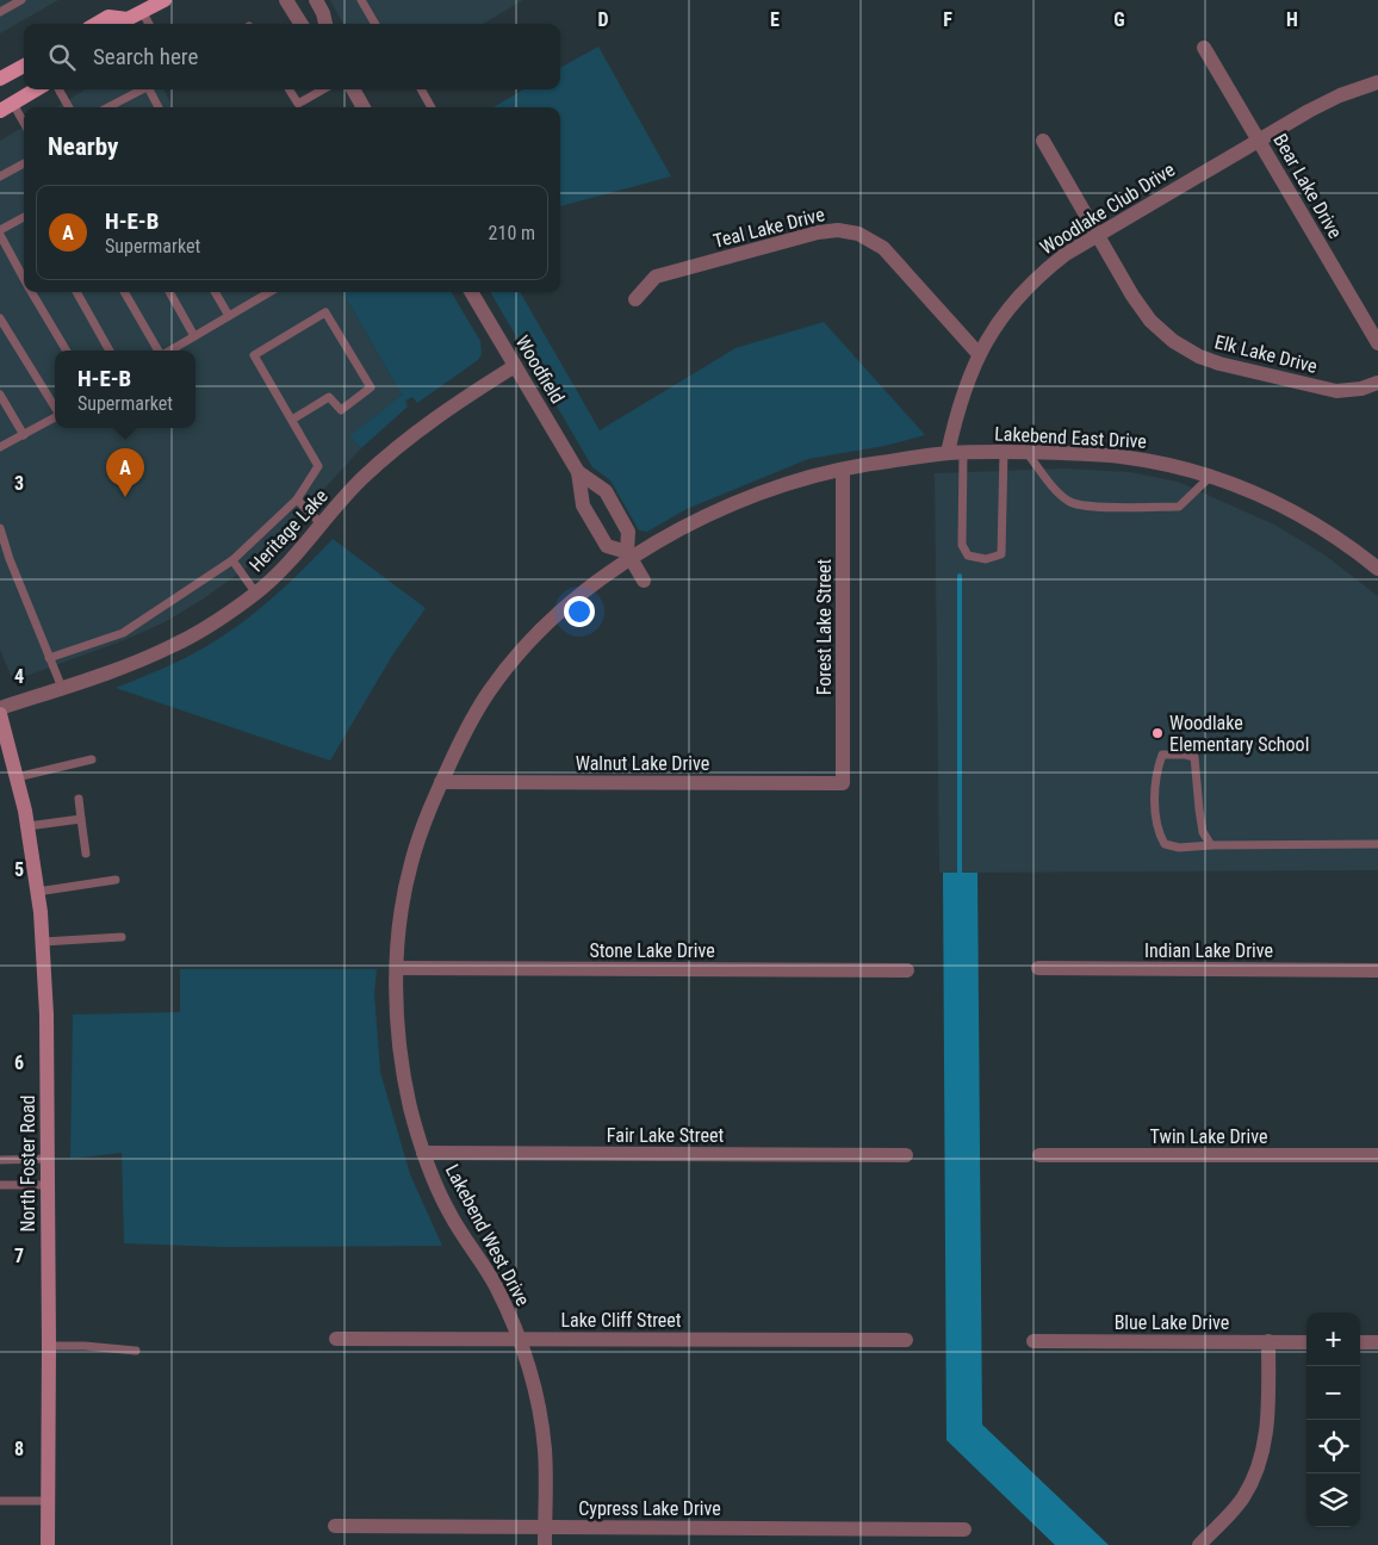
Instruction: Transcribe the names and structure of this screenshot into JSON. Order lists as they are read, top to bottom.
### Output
{
  "streets": {
    "main road": ["North Foster Road"],
    "street": [
      "Bear Lake Drive",
      "Woodlake Club Drive",
      "Teal Lake Drive",
      "Elk Lake Drive",
      "Woodfield",
      "Lakebend East Drive",
      "Heritage Lake",
      "Forest Lake Street",
      "Walnut Lake Drive",
      "Stone Lake Drive",
      "Indian Lake Drive",
      "Fair Lake Street",
      "Twin Lake Drive",
      "Lakebend West Drive",
      "Lake Cliff Street",
      "Blue Lake Drive",
      "Cypress Lake Drive"
    ]
  },
  "crossings": [
    ["Bear Lake Drive", "Woodlake Club Drive"],
    ["Woodlake Club Drive", "Teal Lake Drive"],
    ["Woodlake Club Drive", "Elk Lake Drive"],
    ["Woodlake Club Drive", "Lakebend East Drive"],
    ["Woodfield", "Heritage Lake"],
    ["Woodfield", "Lakebend West Drive"],
    ["Lakebend East Drive", "Forest Lake Street"],
    ["Lakebend East Drive", "Lakebend West Drive"],
    ["Forest Lake Street", "Walnut Lake Drive"],
    ["Forest Lake Street", "Lakebend West Drive"],
    ["Walnut Lake Drive", "Lakebend West Drive"],
    ["Stone Lake Drive", "Lakebend West Drive"],
    ["Fair Lake Street", "Lakebend West Drive"],
    ["Lakebend West Drive", "Lake Cliff Street"],
    ["Lakebend West Drive", "Cypress Lake Drive"]
  ],
  "places": ["Woodlake Elementary School"],
  "page": {
    "search": "Search here",
    "heading": "Nearby",
    "list": [
      {
        "mark": "A",
        "name": "H-E-B",
        "note": "Supermarket",
        "value": "210 m"
      }
    ],
    "popup": ["H-E-B", "Supermarket"],
    "pins": "A",
    "map_buttons": ["+", "−"]
  },
  "grid": {
    "columns": [
      "D",
      "E",
      "F",
      "G",
      "H"
    ],
    "rows": [
      "3",
      "4",
      "5",
      "6",
      "7",
      "8"
    ]
  }
}
